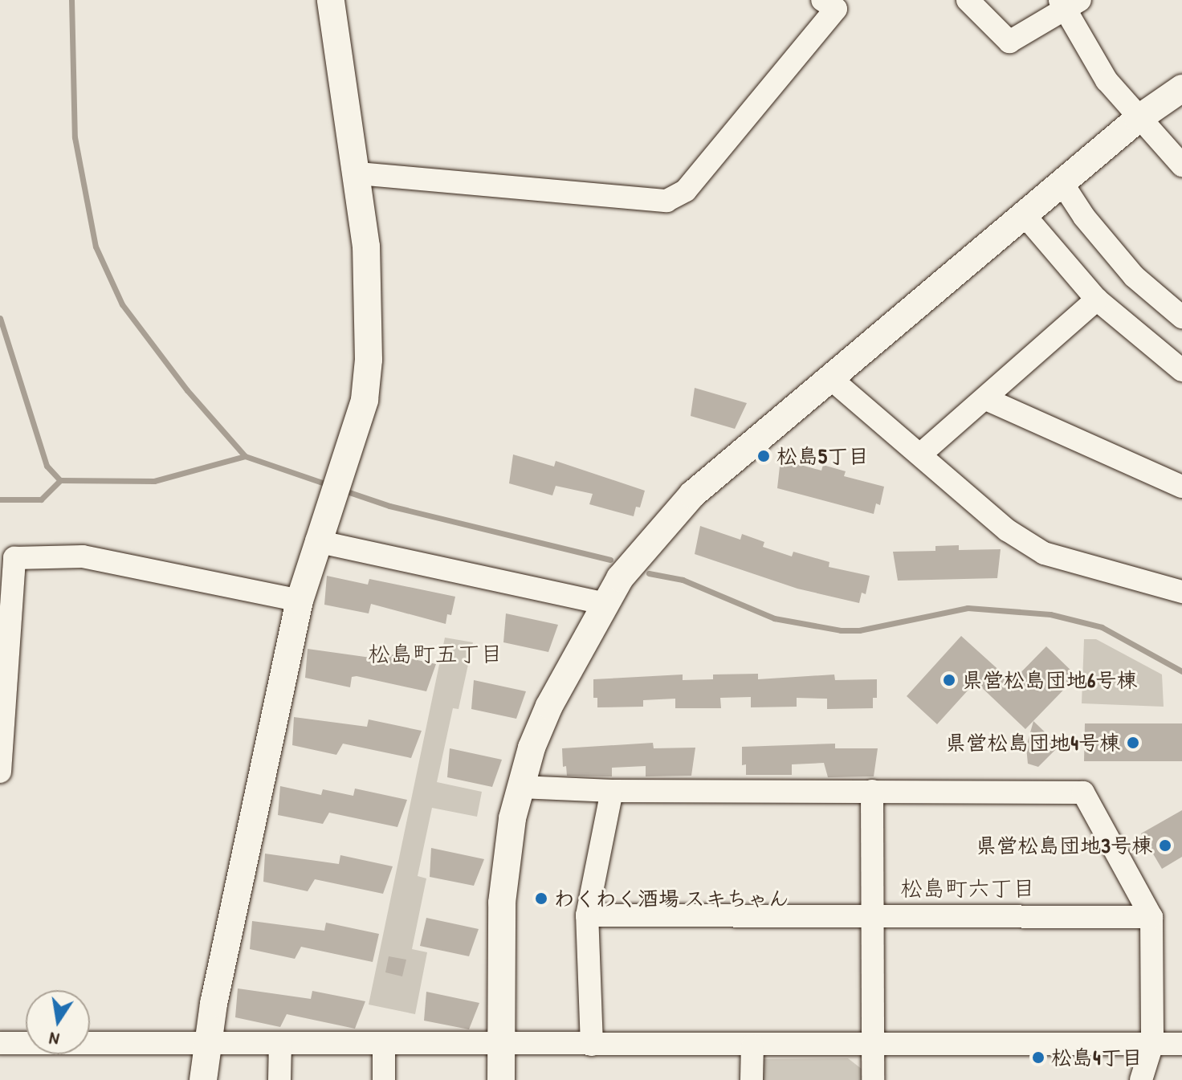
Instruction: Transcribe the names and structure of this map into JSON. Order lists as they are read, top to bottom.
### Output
{
  "districts": ["松島町五丁目", "松島町六丁目"],
  "places": [
    "松島5丁目",
    "県営松島団地6号棟",
    "県営松島団地4号棟",
    "県営松島団地3号棟",
    "わくわく酒場 スキちゃん",
    "松島4丁目"
  ],
  "north": "bottom"
}
